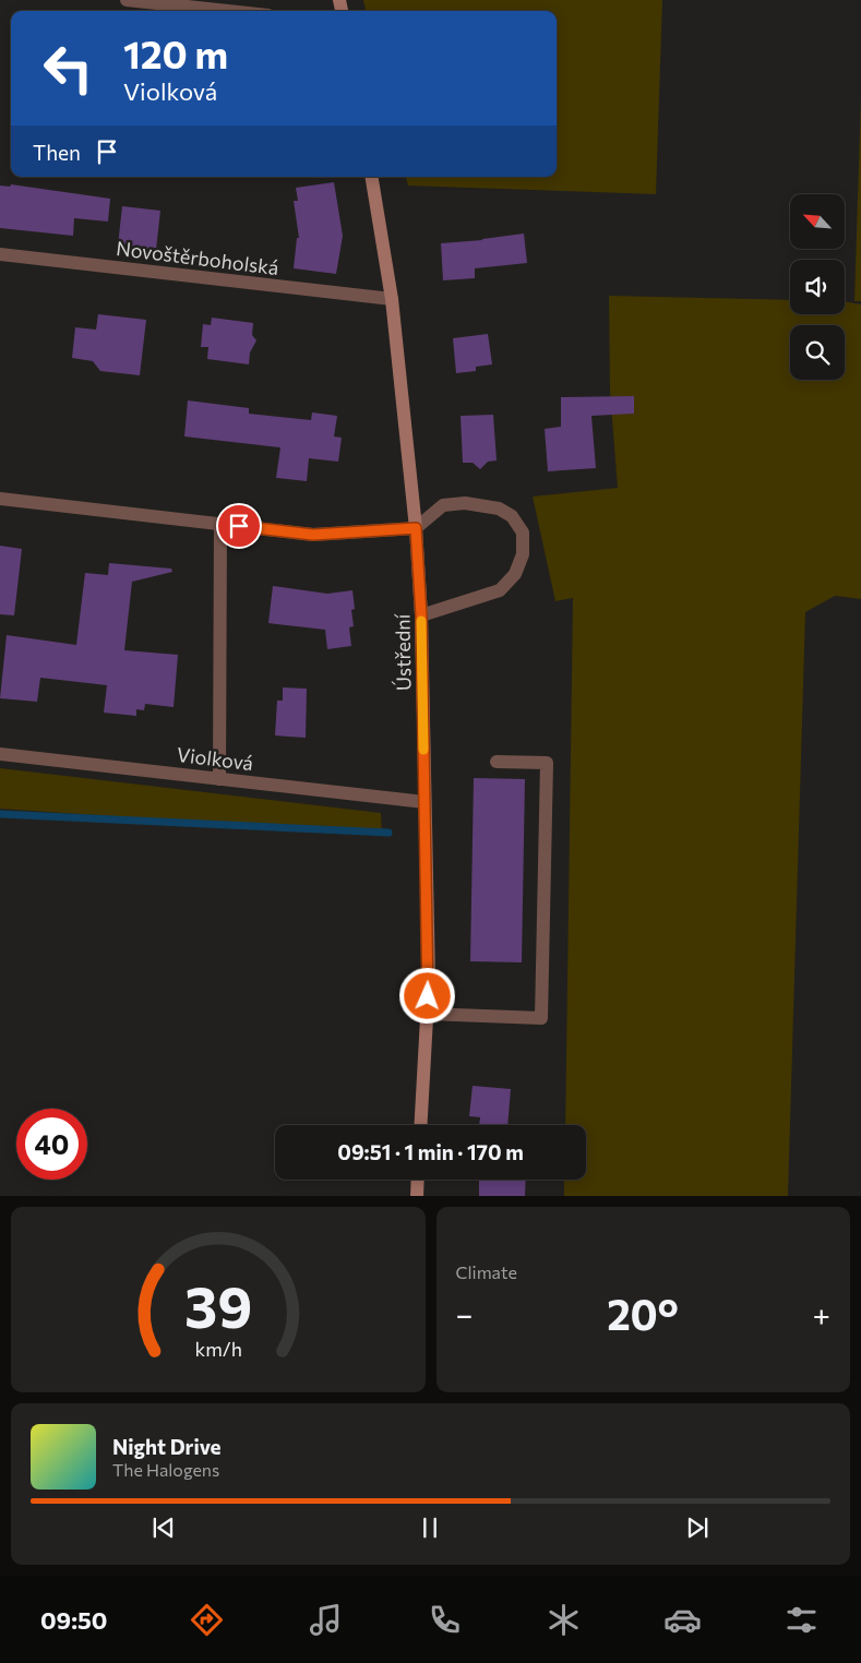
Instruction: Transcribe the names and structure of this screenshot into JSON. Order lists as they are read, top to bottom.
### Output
{
  "streets": {
    "street": ["Novoštěrboholská", "Ústřední", "Violková"]
  },
  "crossings": [
    ["Novoštěrboholská", "Ústřední"],
    ["Ústřední", "Violková"]
  ],
  "north": "top left",
  "page": {
    "turn": ["120 m", "Violková"],
    "then": "Then",
    "limit": "40",
    "trip": "09:51 · 1 min · 170 m",
    "tile": "Climate",
    "heat": ["−", "20°", "+"],
    "song": ["Night Drive", "The Halogens"],
    "tabs": "09:50",
    "gauge": ["39", "km/h"]
  }
}
